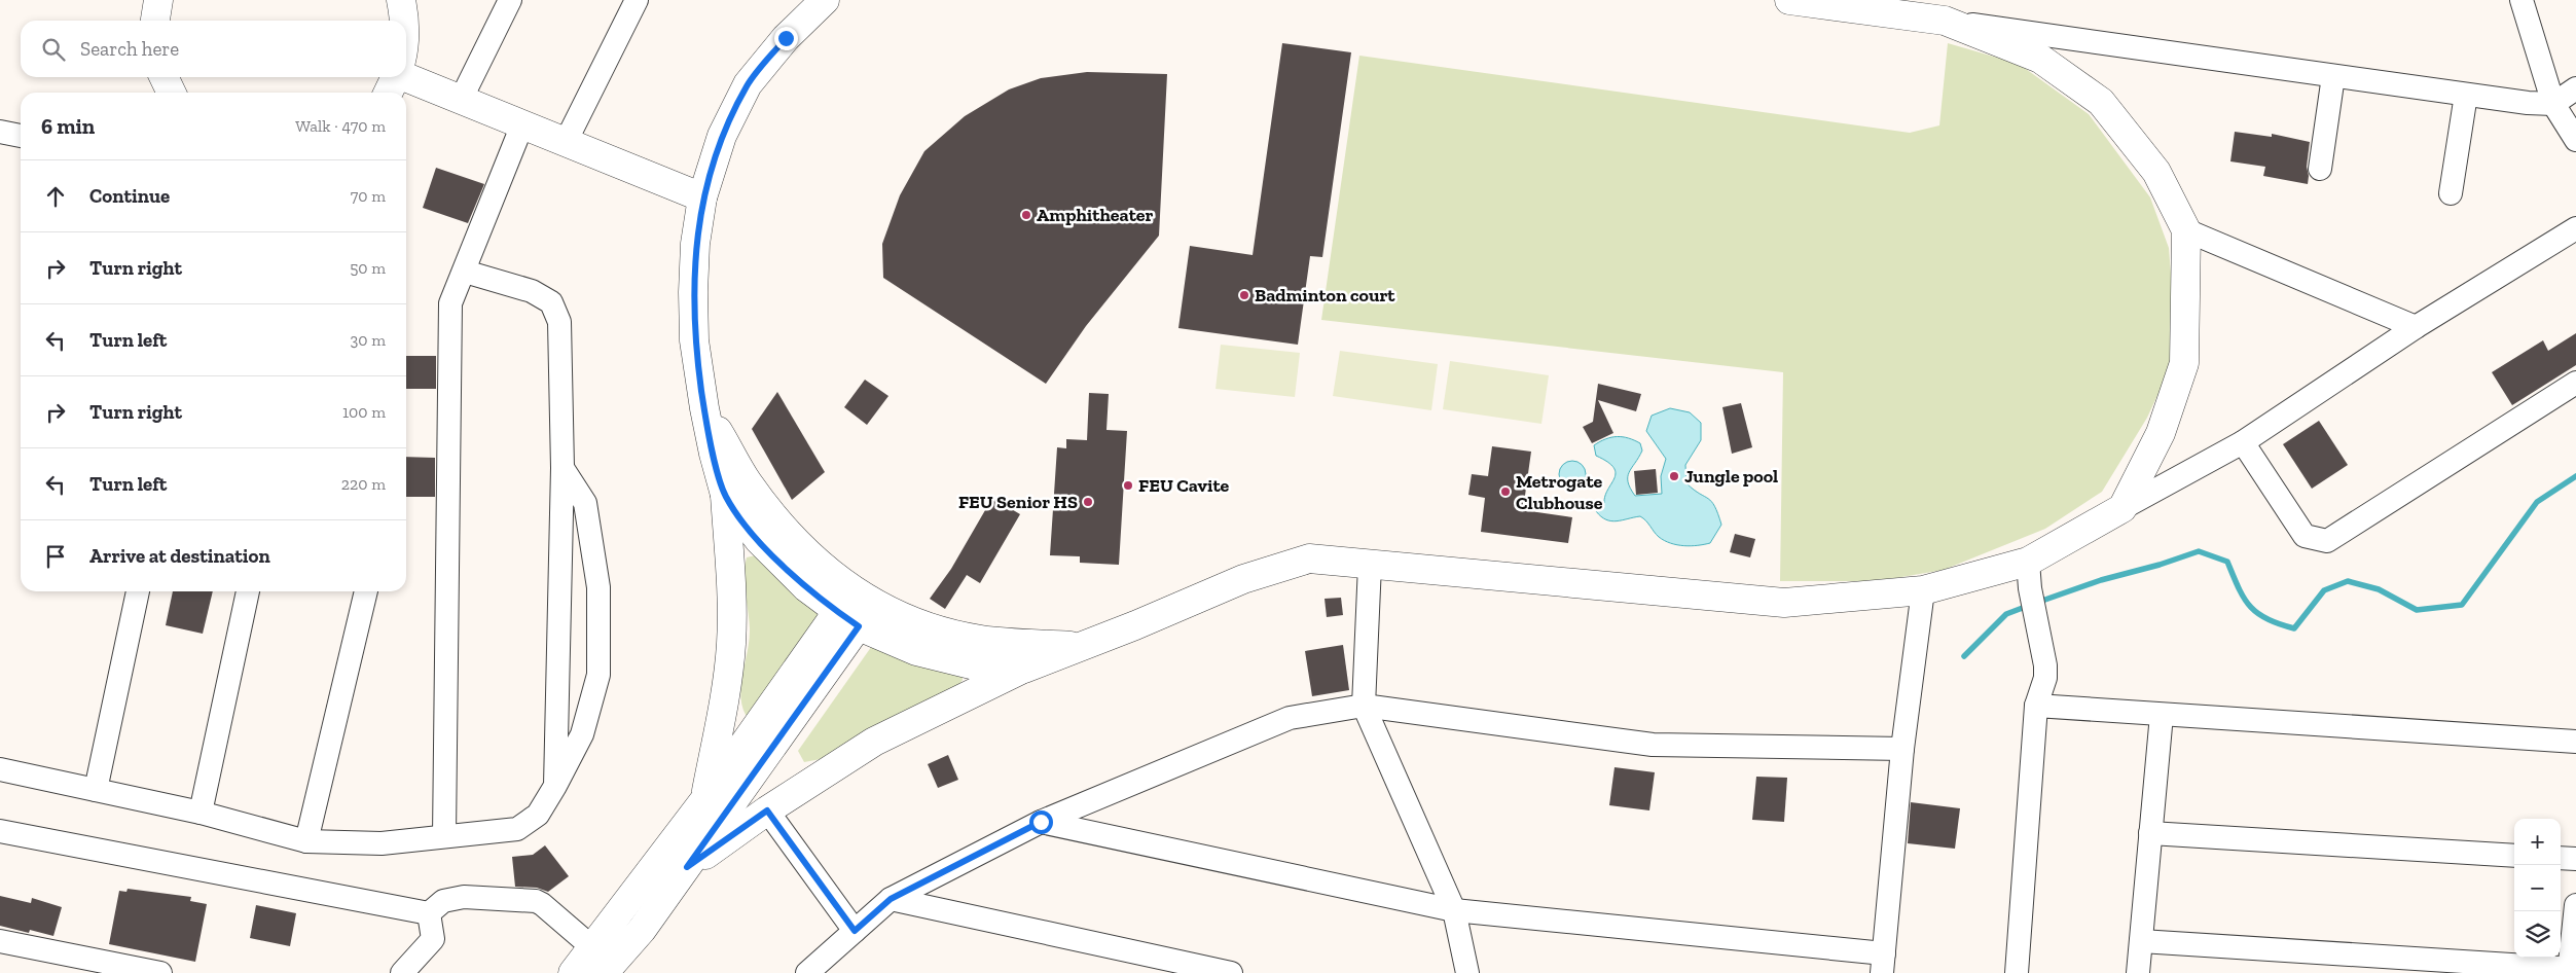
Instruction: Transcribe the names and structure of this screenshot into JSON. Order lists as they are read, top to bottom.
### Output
{
  "places": [
    "Amphitheater",
    "Badminton court",
    "Jungle pool",
    "FEU Cavite",
    "Metrogate Clubhouse",
    "FEU Senior HS"
  ],
  "page": {
    "search": "Search here",
    "heading": ["6 min", "Walk · 470 m"],
    "list": [
      ["Continue", "70 m"],
      ["Turn right", "50 m"],
      ["Turn left", "30 m"],
      ["Turn right", "100 m"],
      ["Turn left", "220 m"],
      "Arrive at destination"
    ],
    "map_buttons": ["+", "−"]
  }
}
